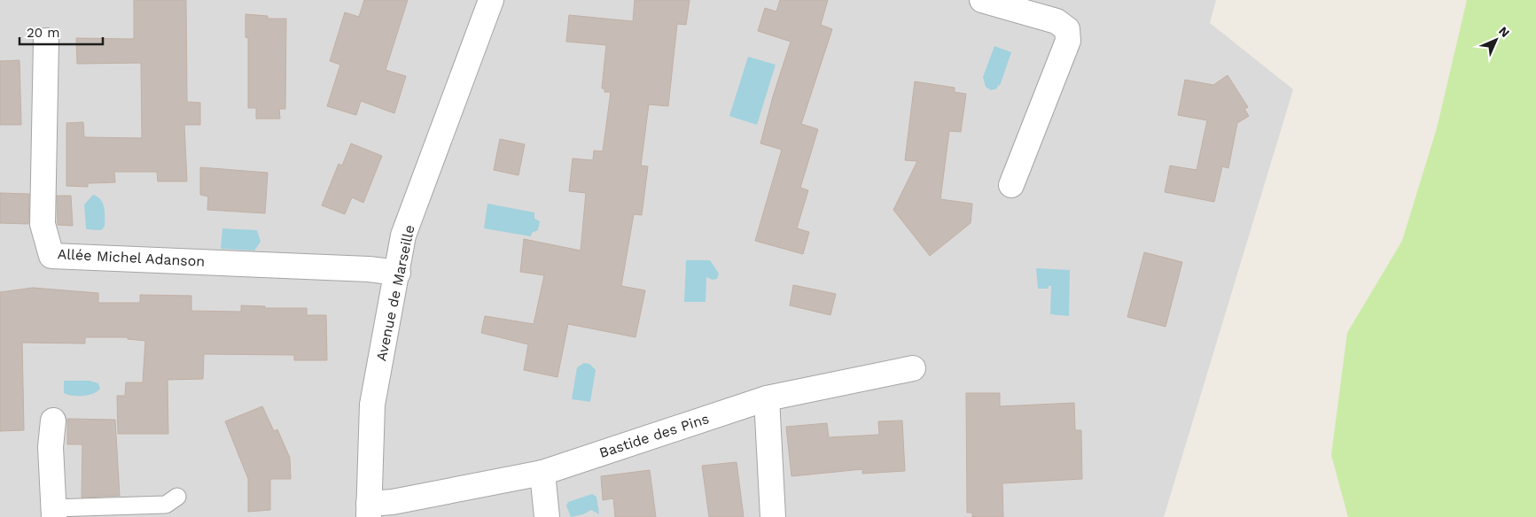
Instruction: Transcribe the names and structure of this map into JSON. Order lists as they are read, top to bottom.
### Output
{
  "streets": {
    "street": ["Allée Michel Adanson", "Avenue de Marseille", "Bastide des Pins"]
  },
  "crossings": [
    ["Allée Michel Adanson", "Avenue de Marseille"],
    ["Avenue de Marseille", "Bastide des Pins"]
  ],
  "scale_bar": "20 m",
  "north": "top right"
}
